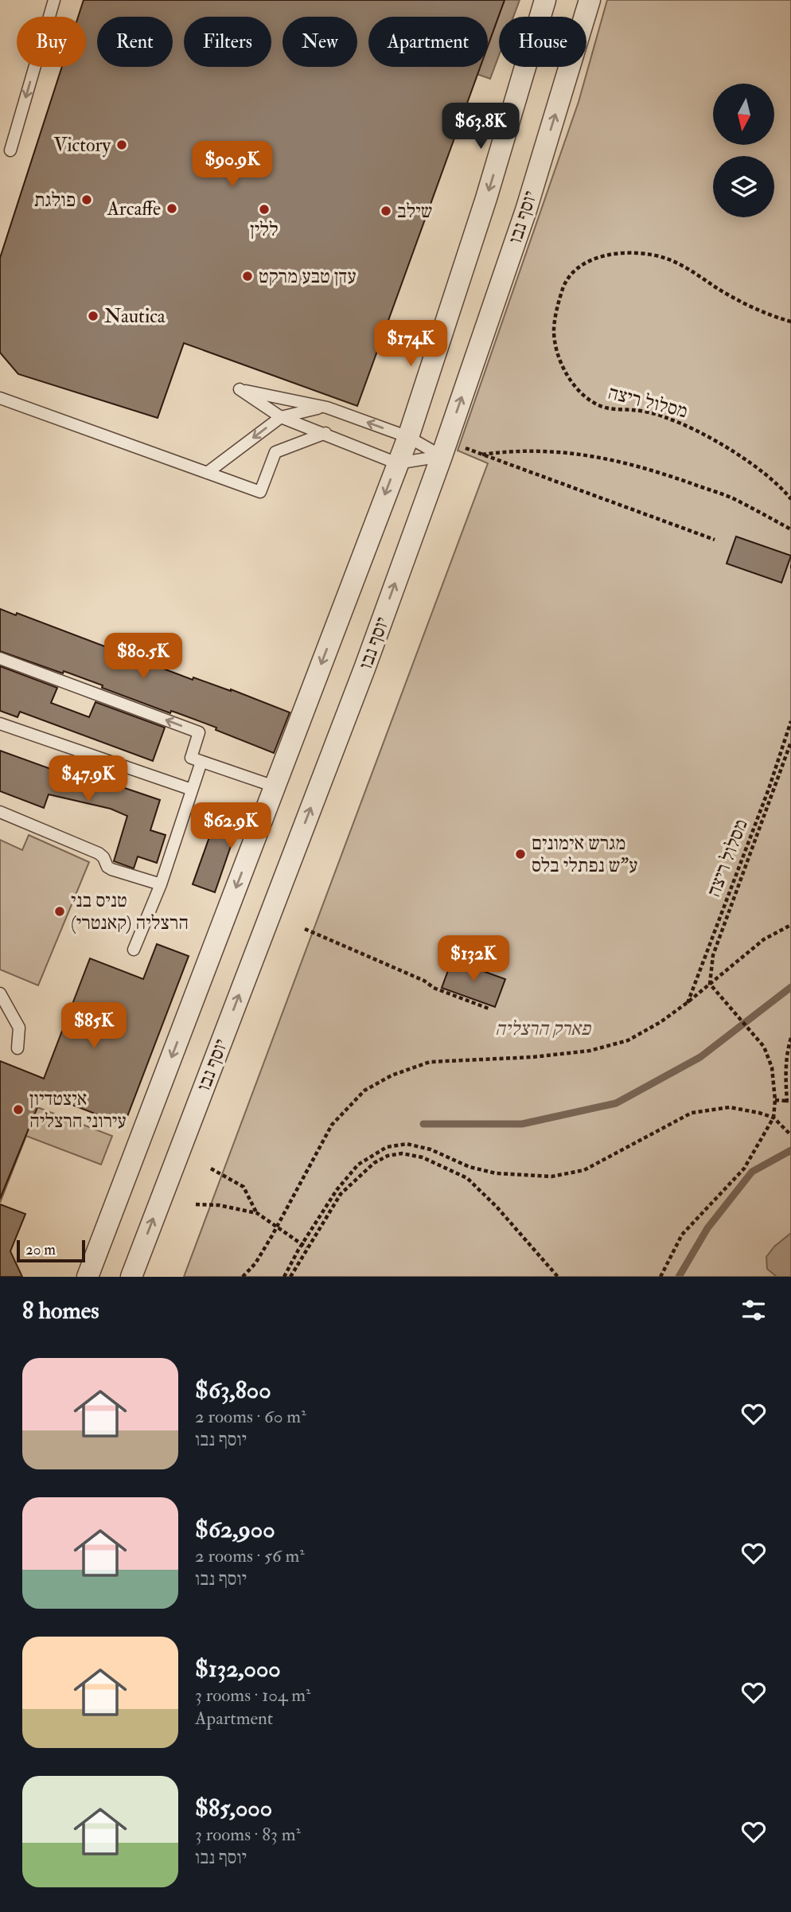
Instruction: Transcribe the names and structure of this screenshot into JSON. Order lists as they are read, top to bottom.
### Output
{
  "streets": {
    "street": ["יוסף נבו"],
    "path": ["מסלול ריצה"]
  },
  "parks": ["פארק הרצליה"],
  "places": [
    "Victory",
    "פולגת",
    "Arcaffe",
    "ללין",
    "שילב",
    "עדן טבע מרקט",
    "Nautica",
    "מגרש אימונים ע\"ש נפתלי בלס",
    "טניס בני הרצליה (קאנטרי)",
    "איצטדיון עירוני הרצליה"
  ],
  "scale_bar": "20 m",
  "north": "bottom",
  "page": {
    "chip": [
      "Buy",
      "Rent",
      "Filters",
      "New",
      "Apartment",
      "House"
    ],
    "price": [
      "$63.8K",
      "$90.9K",
      "$174K",
      "$80.5K",
      "$47.9K",
      "$62.9K",
      "$132K",
      "$85K"
    ],
    "scale": "20 m",
    "heading": "8 homes",
    "list": [
      {
        "name": "$63,800",
        "note": "2 rooms · 60 m² · יוסף נבו"
      },
      {
        "name": "$62,900",
        "note": "2 rooms · 56 m² · יוסף נבו"
      },
      {
        "name": "$132,000",
        "note": "3 rooms · 104 m² · Apartment"
      },
      {
        "name": "$85,000",
        "note": "3 rooms · 83 m² · יוסף נבו"
      }
    ]
  }
}
